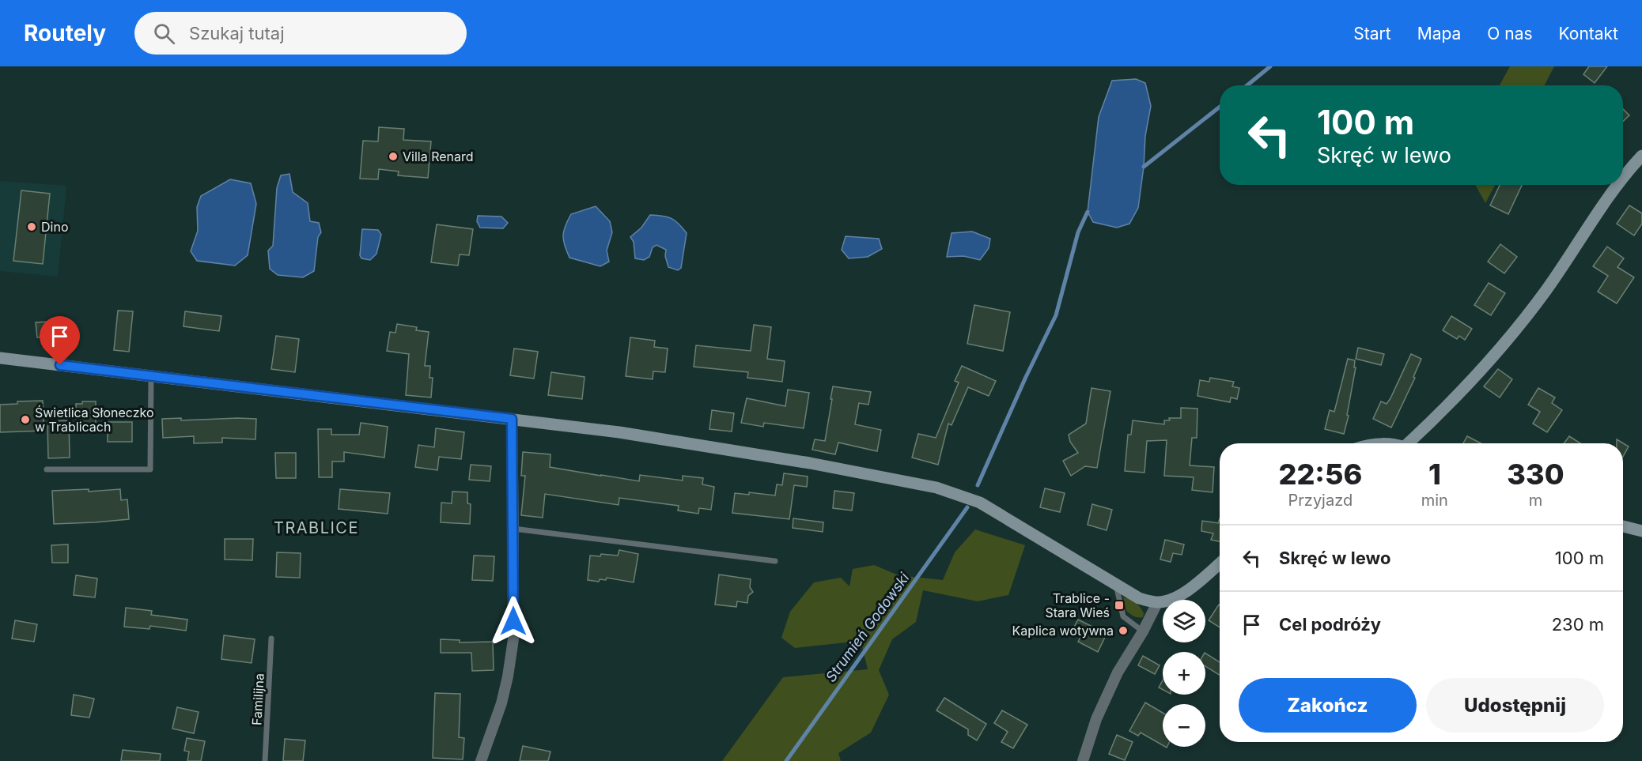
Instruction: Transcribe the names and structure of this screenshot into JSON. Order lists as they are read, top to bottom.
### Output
{
  "streets": {
    "lane": ["Familijna"]
  },
  "districts": ["TRABLICE"],
  "water": ["Strumień Godowski"],
  "places": {
    "other": [
      "Villa Renard",
      "Dino",
      "Świetlica Słoneczko w Trablicach",
      "Kaplica wotywna"
    ],
    "transit": ["Trablice - Stara Wieś"]
  },
  "page": {
    "header": "Routely",
    "search": "Szukaj tutaj",
    "nav": [
      "Start",
      "Mapa",
      "O nas",
      "Kontakt"
    ],
    "turn": ["100 m", "Skręć w lewo"],
    "eta": [
      "22:56",
      "Przyjazd",
      "1",
      "min",
      "330",
      "m"
    ],
    "list": [
      {
        "name": "Skręć w lewo",
        "value": "100 m"
      },
      {
        "name": "Cel podróży",
        "value": "230 m"
      }
    ],
    "map_buttons": ["+", "−"],
    "buttons": ["Zakończ", "Udostępnij"]
  }
}
